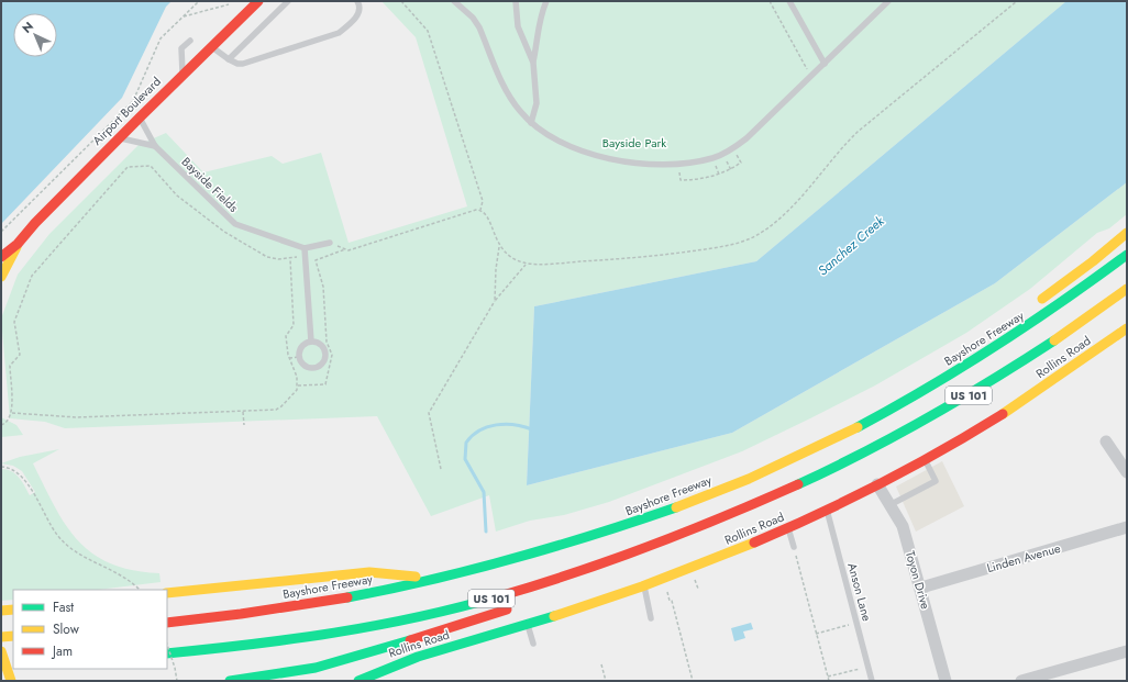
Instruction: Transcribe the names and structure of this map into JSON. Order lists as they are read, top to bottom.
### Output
{
  "streets": {
    "main road": [
      "Airport Boulevard",
      "Bayshore Freeway",
      "Rollins Road",
      "US 101"
    ],
    "street": ["Linden Avenue", "Toyon Drive"],
    "lane": ["Bayside Fields", "Anson Lane"]
  },
  "crossings": [
    ["Airport Boulevard", "Bayside Fields"],
    ["Rollins Road", "Toyon Drive"],
    ["Rollins Road", "Anson Lane"],
    ["Linden Avenue", "Toyon Drive"]
  ],
  "water": ["Sanchez Creek"],
  "parks": ["Bayside Park"],
  "legend": ["Fast", "Slow", "Jam"],
  "north": "top left"
}
